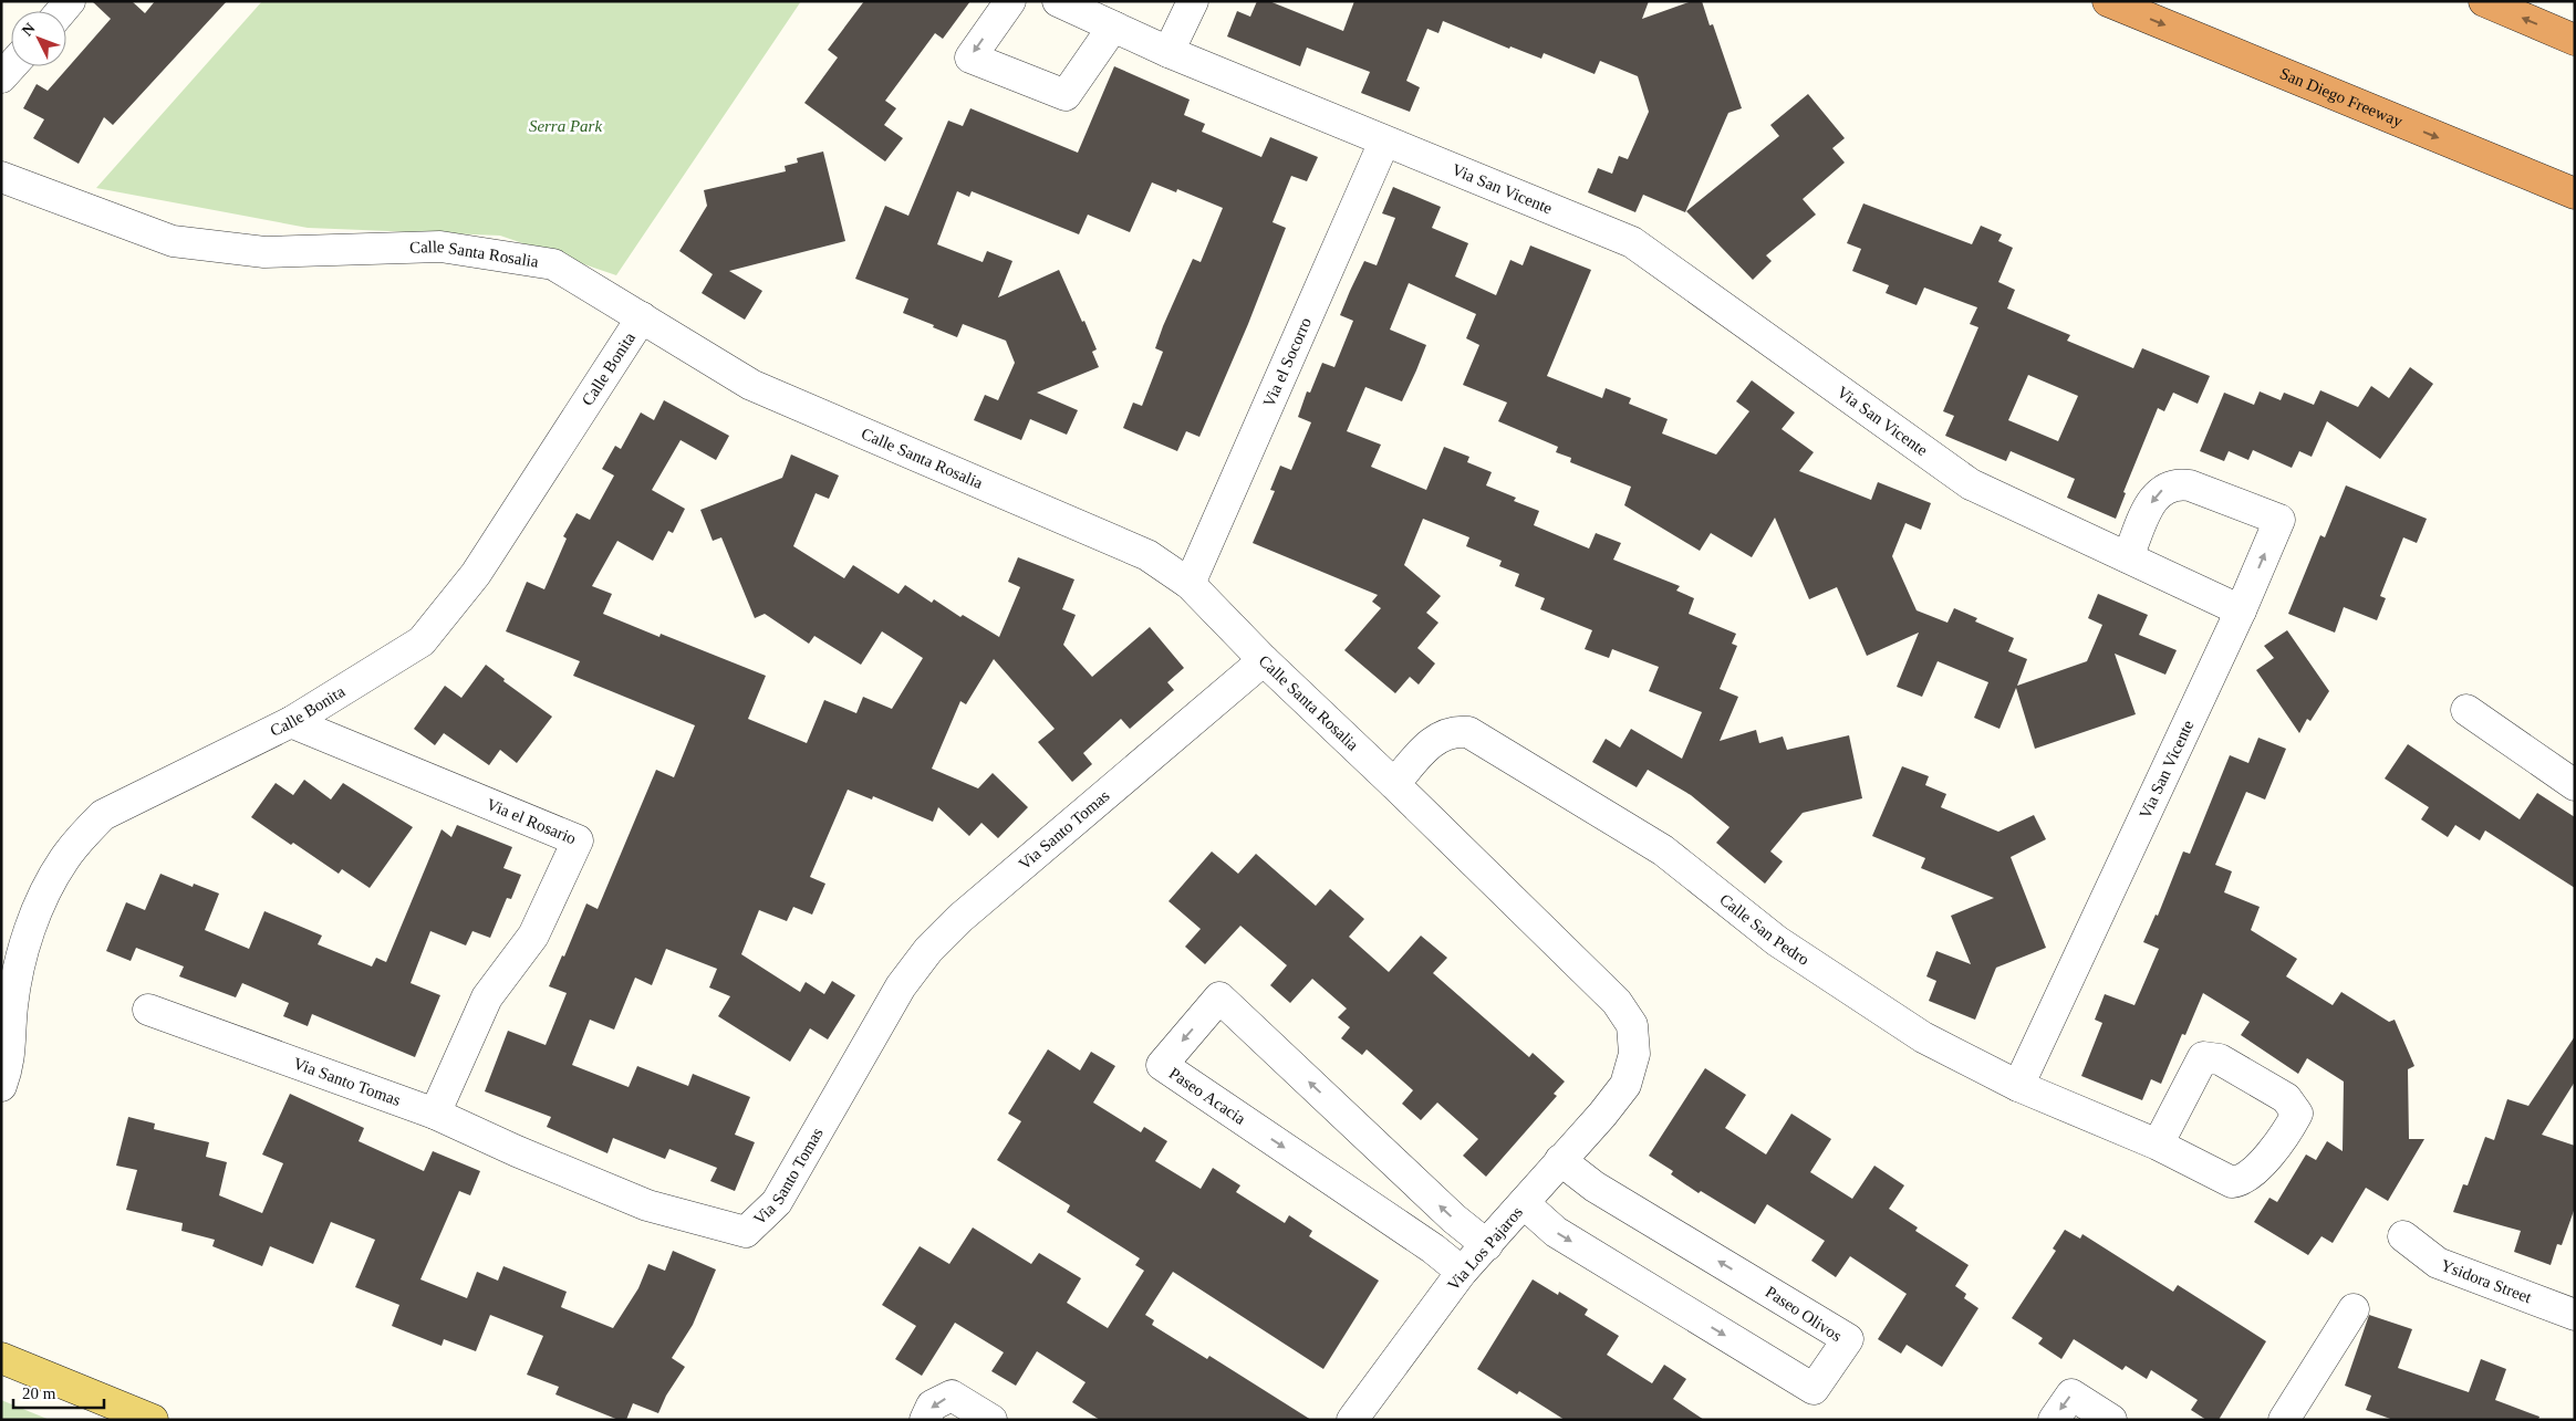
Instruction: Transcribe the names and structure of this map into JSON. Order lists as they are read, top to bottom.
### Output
{
  "streets": {
    "highway": ["San Diego Freeway"],
    "street": [
      "Via San Vicente",
      "Calle Santa Rosalia",
      "Via el Socorro",
      "Calle Bonita",
      "Via el Rosario",
      "Via Santo Tomas",
      "Calle San Pedro",
      "Paseo Acacia",
      "Via Los Pajaros",
      "Ysidora Street",
      "Paseo Olivos"
    ]
  },
  "crossings": [
    ["Via San Vicente", "Via el Socorro"],
    ["Via San Vicente", "Calle San Pedro"],
    ["Calle Santa Rosalia", "Via el Socorro"],
    ["Calle Santa Rosalia", "Calle Bonita"],
    ["Calle Santa Rosalia", "Via Santo Tomas"],
    ["Calle Santa Rosalia", "Calle San Pedro"],
    ["Calle Santa Rosalia", "Via Los Pajaros"],
    ["Calle Bonita", "Via el Rosario"],
    ["Via el Rosario", "Via Santo Tomas"],
    ["Paseo Acacia", "Via Los Pajaros"],
    ["Via Los Pajaros", "Paseo Olivos"]
  ],
  "one_way": ["San Diego Freeway"],
  "parks": ["Serra Park"],
  "scale_bar": "20 m",
  "north": "top left"
}
